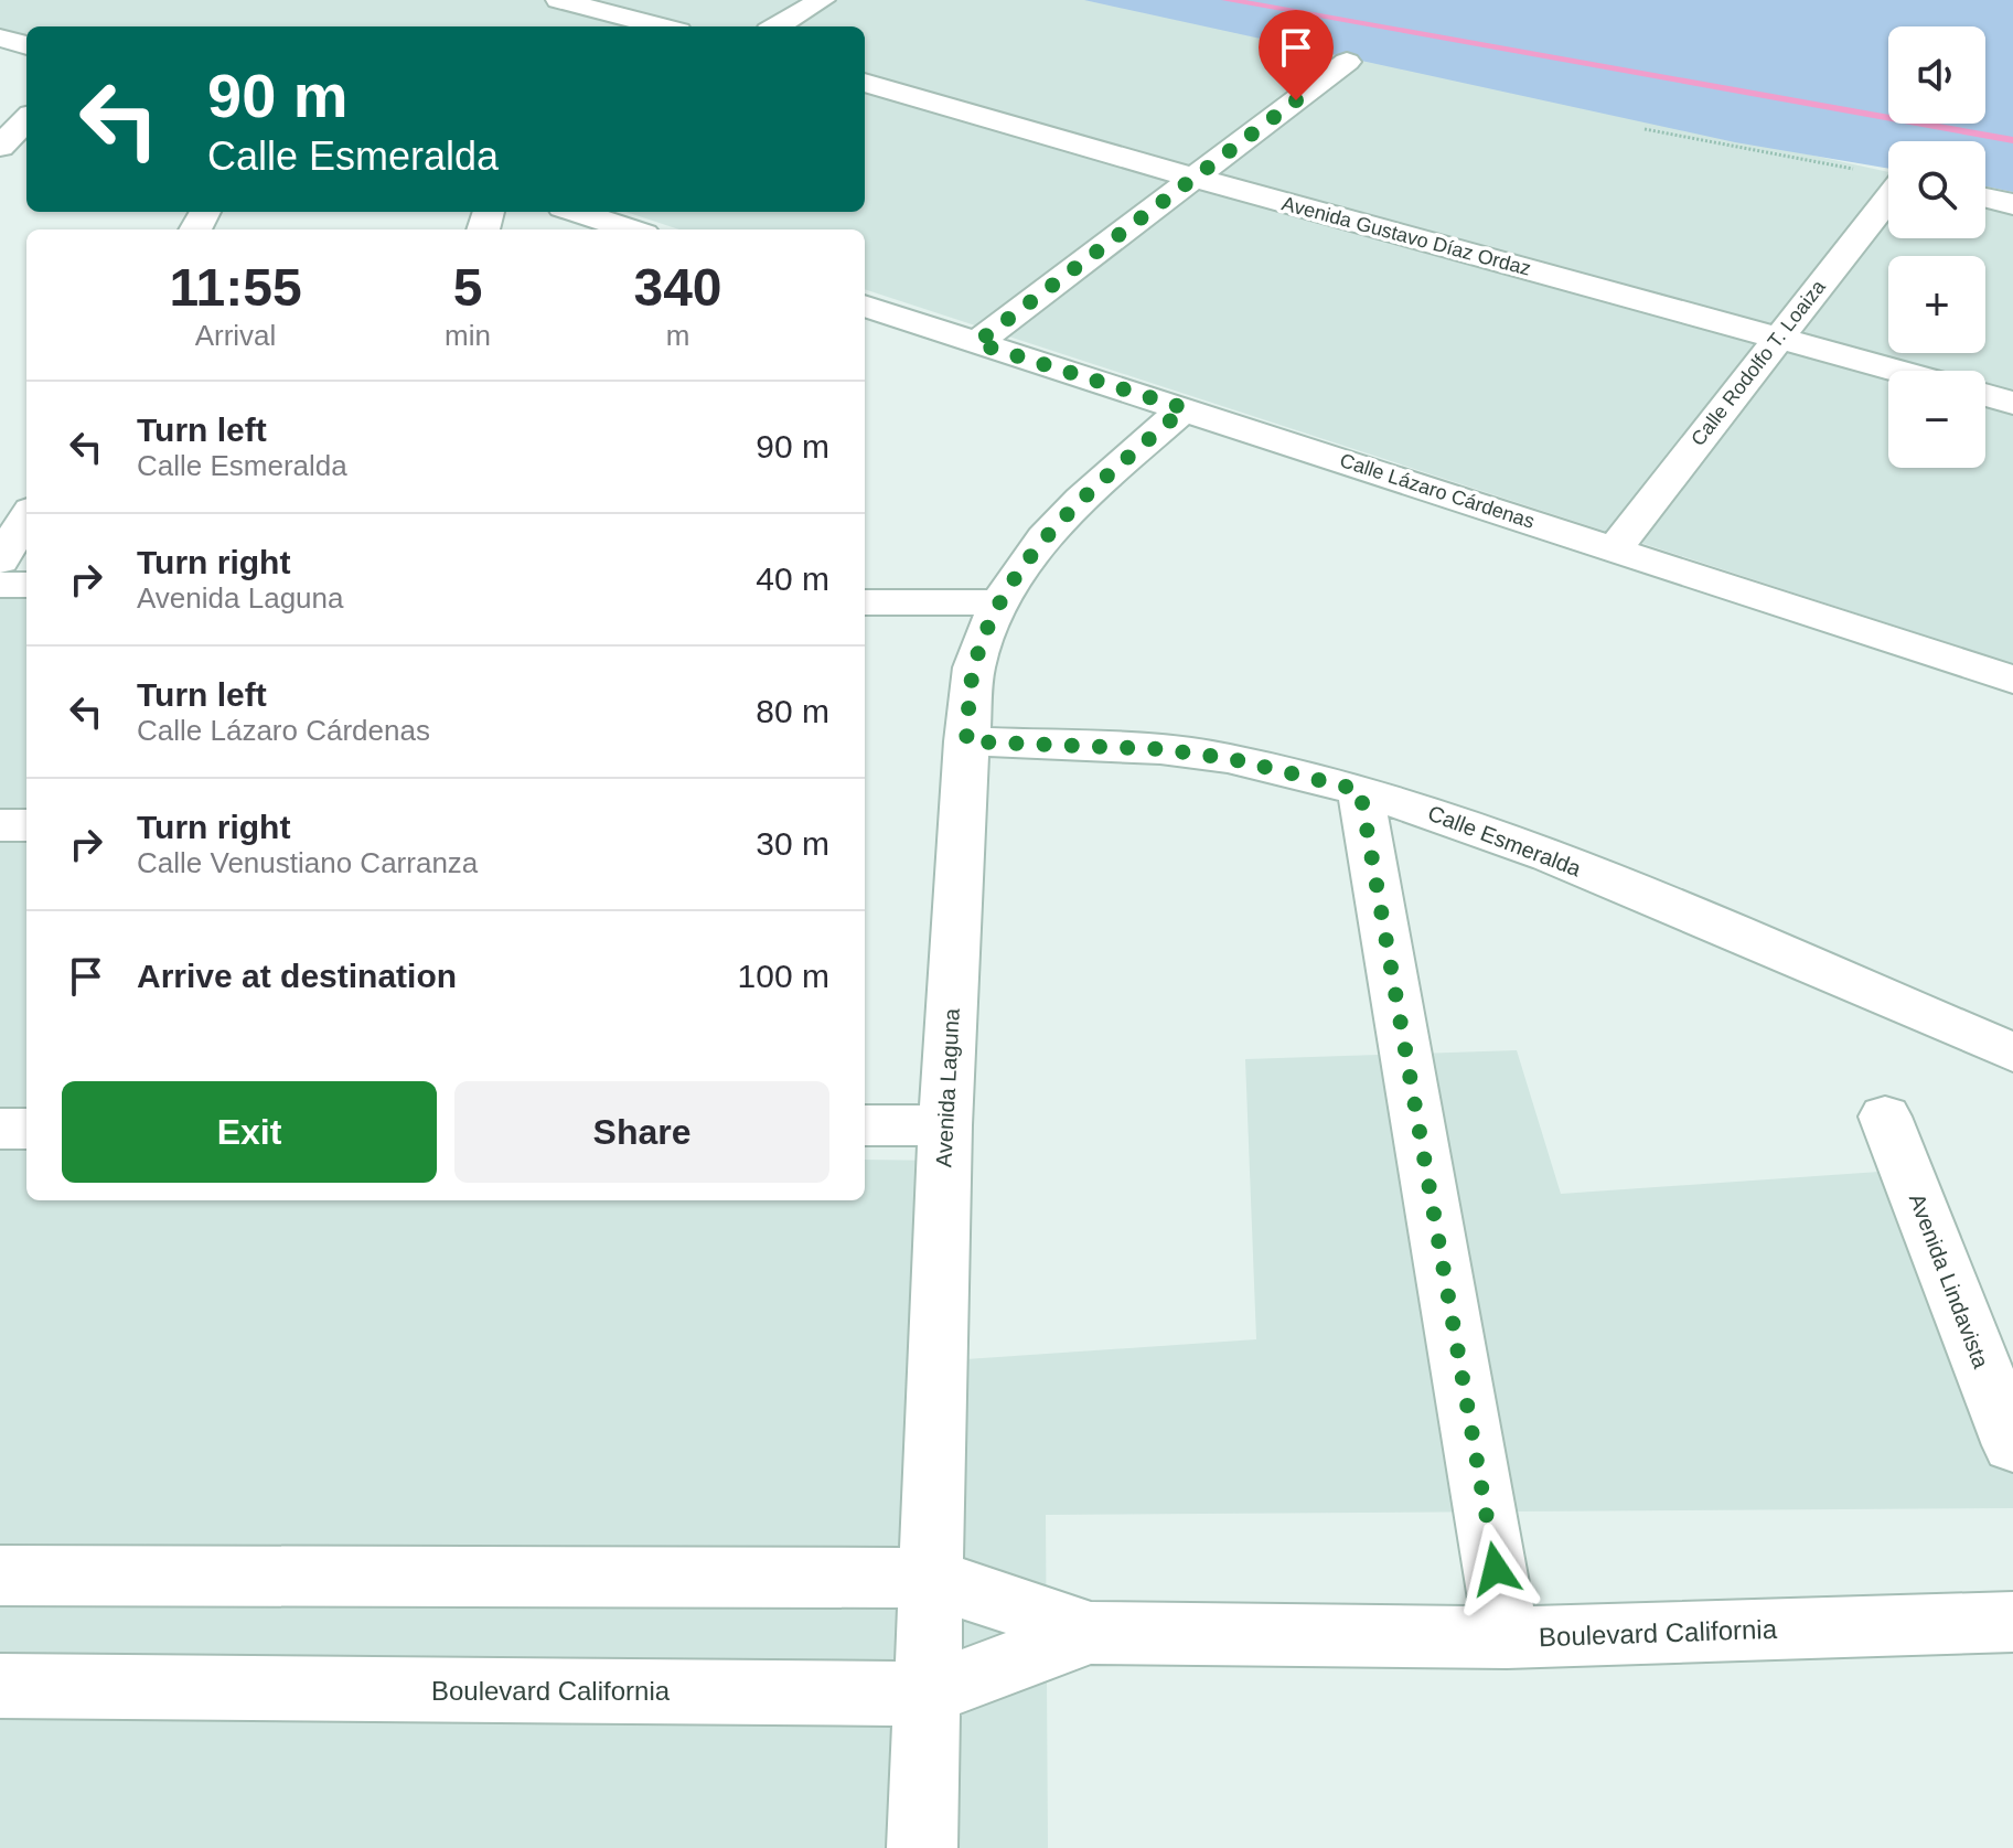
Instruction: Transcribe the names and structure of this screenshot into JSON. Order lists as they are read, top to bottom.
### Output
{
  "streets": {
    "street": [
      "Avenida Gustavo Díaz Ordaz",
      "Calle Rodolfo T. Loaiza",
      "Calle Lázaro Cárdenas",
      "Calle Esmeralda",
      "Avenida Laguna",
      "Avenida Lindavista",
      "Boulevard California"
    ]
  },
  "crossings": [
    ["Avenida Gustavo Díaz Ordaz", "Calle Rodolfo T. Loaiza"],
    ["Calle Rodolfo T. Loaiza", "Calle Lázaro Cárdenas"],
    ["Calle Lázaro Cárdenas", "Avenida Laguna"],
    ["Calle Esmeralda", "Avenida Laguna"],
    ["Avenida Laguna", "Boulevard California"]
  ],
  "page": {
    "map_buttons": ["+", "−"],
    "turn": ["90 m", "Calle Esmeralda"],
    "eta": [
      "11:55",
      "Arrival",
      "5",
      "min",
      "340",
      "m"
    ],
    "list": [
      {
        "name": "Turn left",
        "note": "Calle Esmeralda",
        "value": "90 m"
      },
      {
        "name": "Turn right",
        "note": "Avenida Laguna",
        "value": "40 m"
      },
      {
        "name": "Turn left",
        "note": "Calle Lázaro Cárdenas",
        "value": "80 m"
      },
      {
        "name": "Turn right",
        "note": "Calle Venustiano Carranza",
        "value": "30 m"
      },
      {
        "name": "Arrive at destination",
        "value": "100 m"
      }
    ],
    "buttons": ["Exit", "Share"]
  }
}
